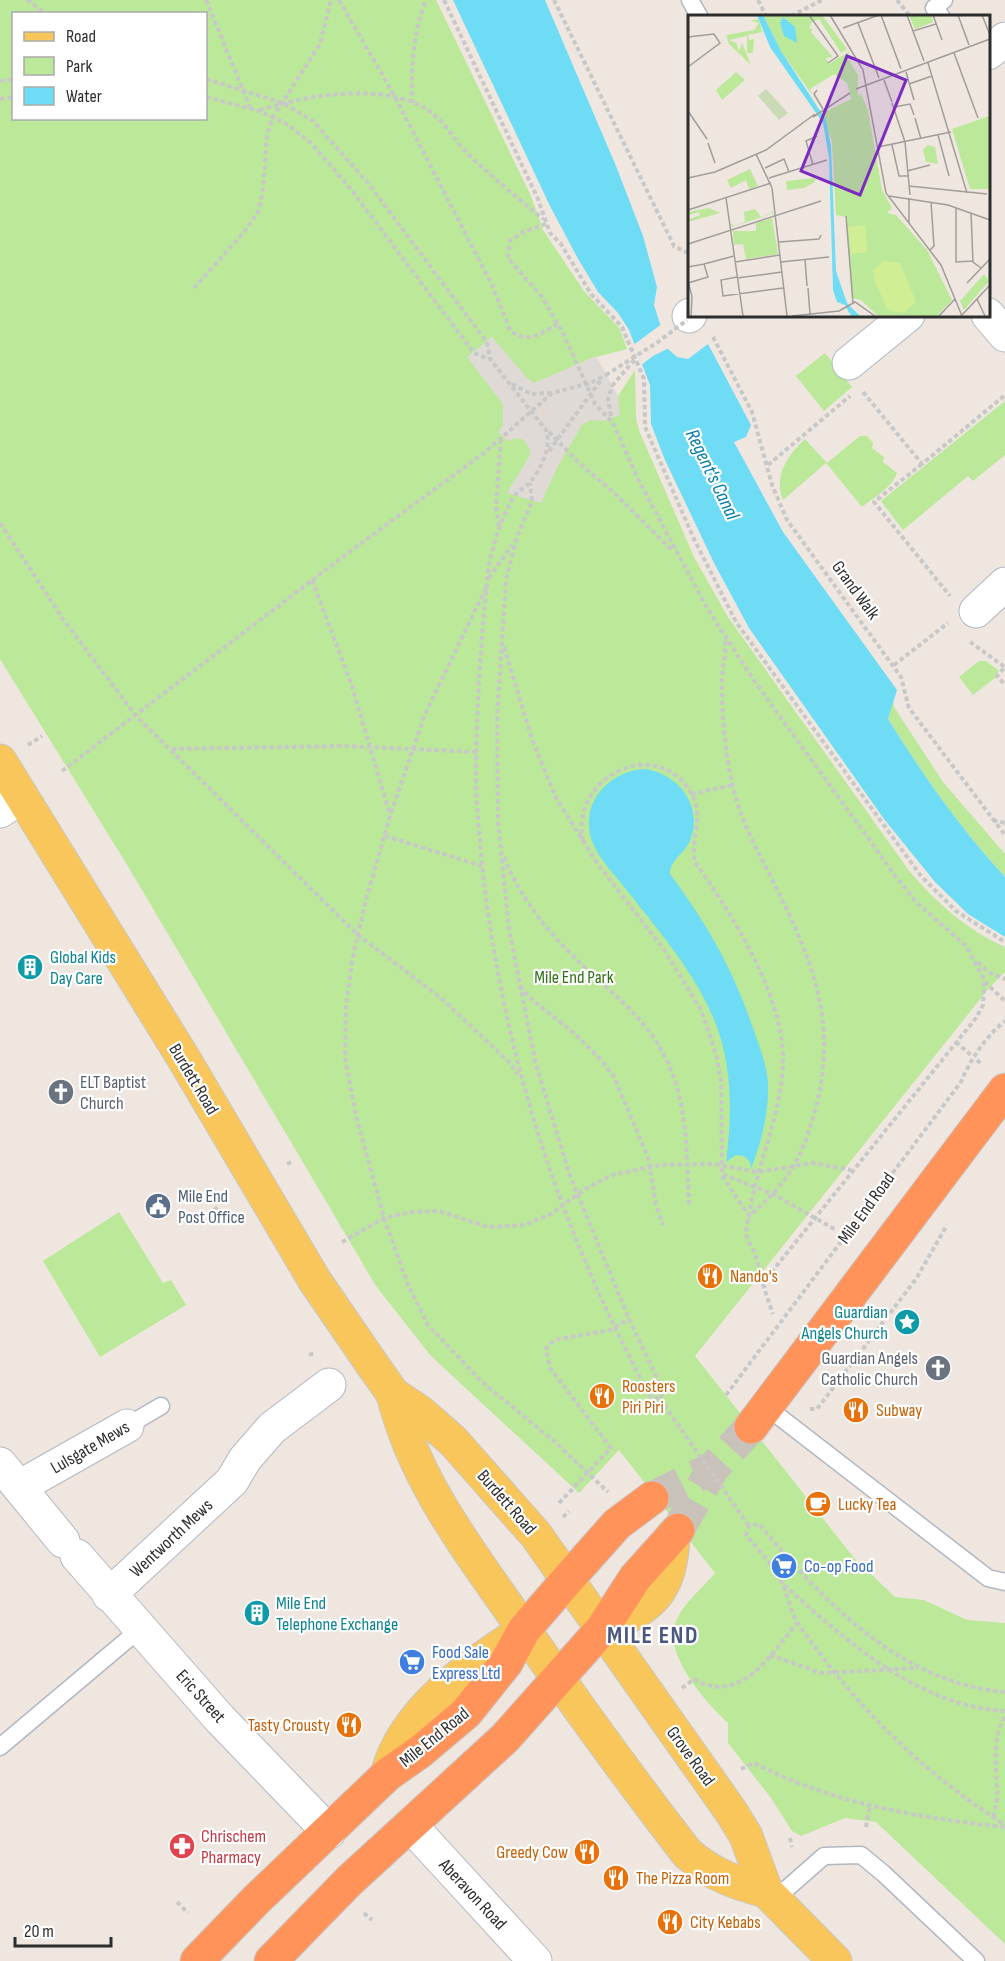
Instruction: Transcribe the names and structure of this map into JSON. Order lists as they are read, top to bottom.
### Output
{
  "streets": {
    "highway": ["Mile End Road"],
    "main road": ["Burdett Road", "Grove Road"],
    "street": [
      "Lulsgate Mews",
      "Wentworth Mews",
      "Eric Street",
      "Aberavon Road"
    ],
    "path": ["Grand Walk"]
  },
  "crossings": [
    ["Burdett Road", "Mile End Road"],
    ["Burdett Road", "Grove Road"],
    ["Mile End Road", "Eric Street"],
    ["Lulsgate Mews", "Eric Street"],
    ["Wentworth Mews", "Eric Street"]
  ],
  "districts": ["MILE END"],
  "water": ["Regent's Canal"],
  "parks": ["Mile End Park"],
  "places": {
    "building": ["Global Kids Day Care", "Mile End Telephone Exchange"],
    "church": ["ELT Baptist Church", "Guardian Angels Catholic Church"],
    "public building": ["Mile End Post Office"],
    "restaurant": [
      "Nando's",
      "Roosters Piri Piri",
      "Subway",
      "Tasty Crousty",
      "Greedy Cow",
      "The Pizza Room",
      "City Kebabs"
    ],
    "place": ["Guardian Angels Church"],
    "cafe": ["Lucky Tea"],
    "supermarket": ["Co-op Food", "Food Sale Express Ltd"],
    "pharmacy": ["Chrischem Pharmacy"]
  },
  "legend": ["Road", "Park", "Water"],
  "scale_bar": "20 m"
}
